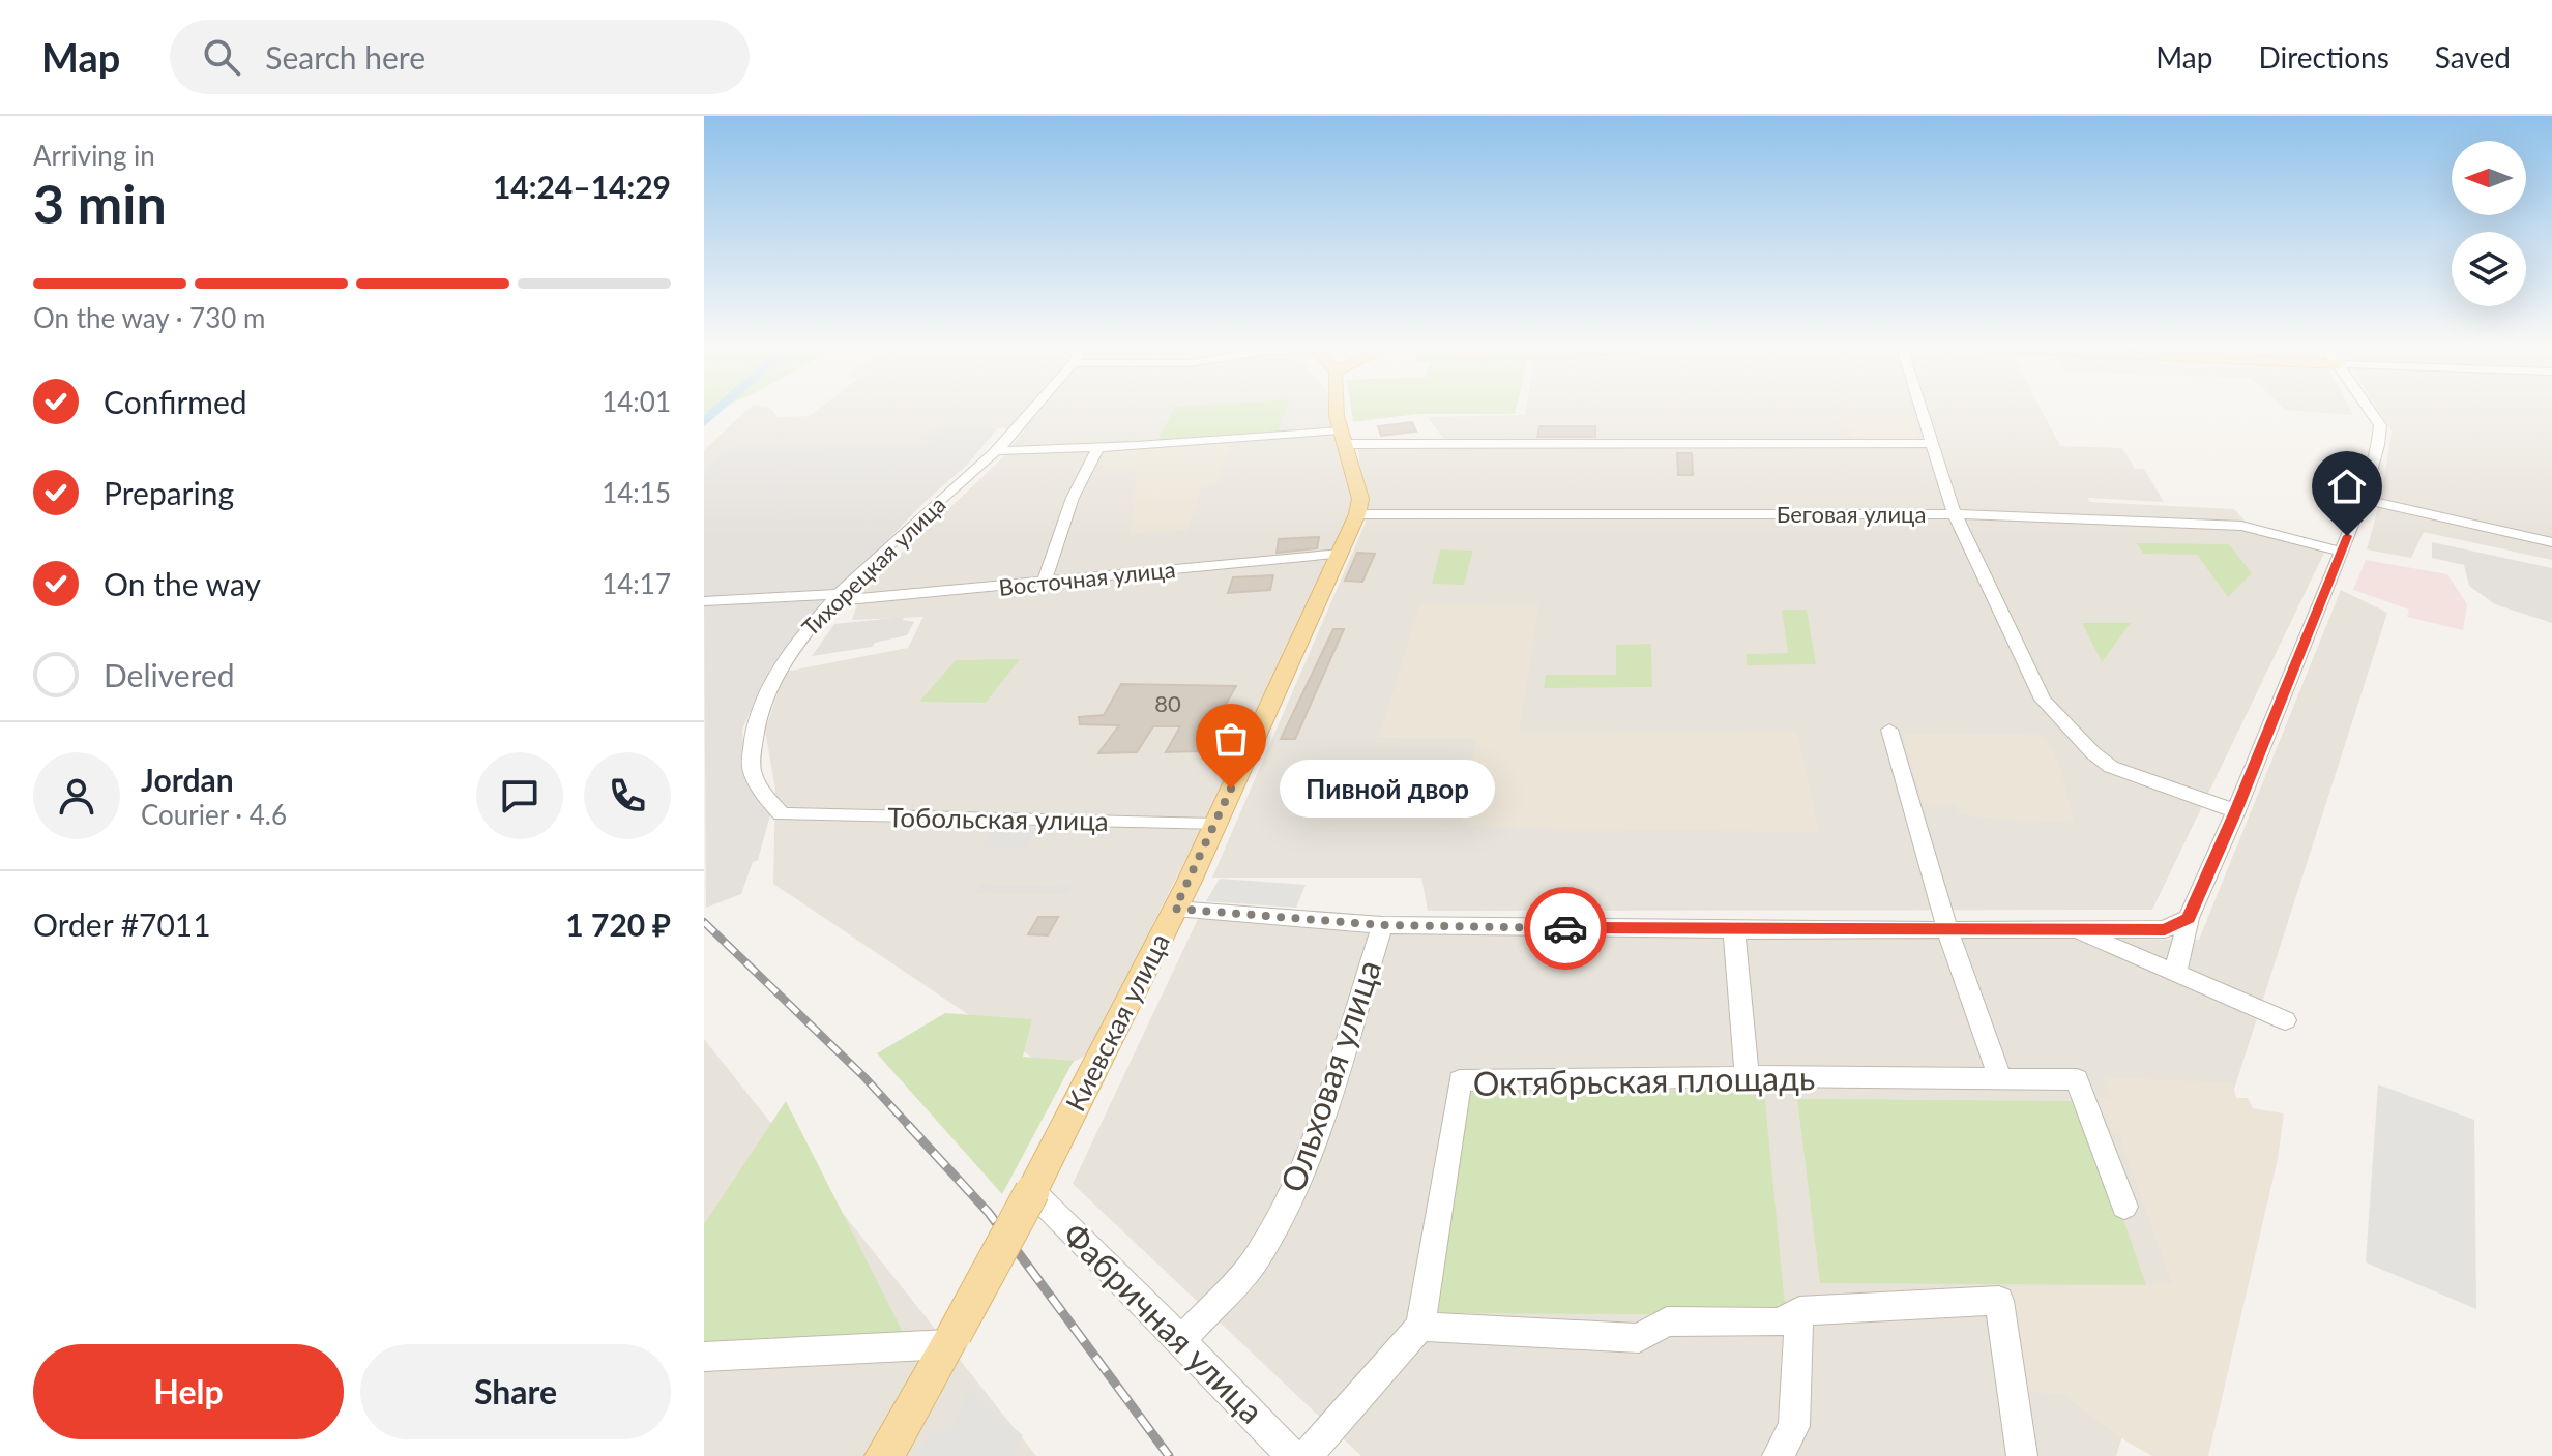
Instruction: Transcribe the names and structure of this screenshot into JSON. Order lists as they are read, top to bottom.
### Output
{
  "streets": {
    "main road": ["Киевская улица"],
    "street": [
      "Беговая улица",
      "Тихорецкая улица",
      "Восточная улица",
      "Тобольская улица",
      "Ольховая улица",
      "Октябрьская площадь",
      "Фабричная улица"
    ]
  },
  "crossings": [
    ["Беговая улица", "Киевская улица"],
    ["Тихорецкая улица", "Восточная улица"],
    ["Тихорецкая улица", "Тобольская улица"],
    ["Восточная улица", "Киевская улица"],
    ["Тобольская улица", "Киевская улица"],
    ["Киевская улица", "Фабричная улица"],
    ["Ольховая улица", "Фабричная улица"]
  ],
  "places": ["Пивной двор"],
  "house_numbers": ["80"],
  "north": "left",
  "page": {
    "header": "Map",
    "search": "Search here",
    "nav": ["Map", "Directions", "Saved"],
    "heading": ["3 min", "Arriving in", "14:24–14:29"],
    "panel": [
      "Jordan",
      "Courier · 4.6",
      "Order #7011",
      "1 720 ₽"
    ],
    "bar": "On the way · 730 m",
    "list": [
      ["Confirmed", "14:01"],
      ["Preparing", "14:15"],
      ["On the way", "14:17"],
      "Delivered"
    ],
    "bubble": "Пивной двор",
    "buttons": ["Help", "Share"]
  }
}
